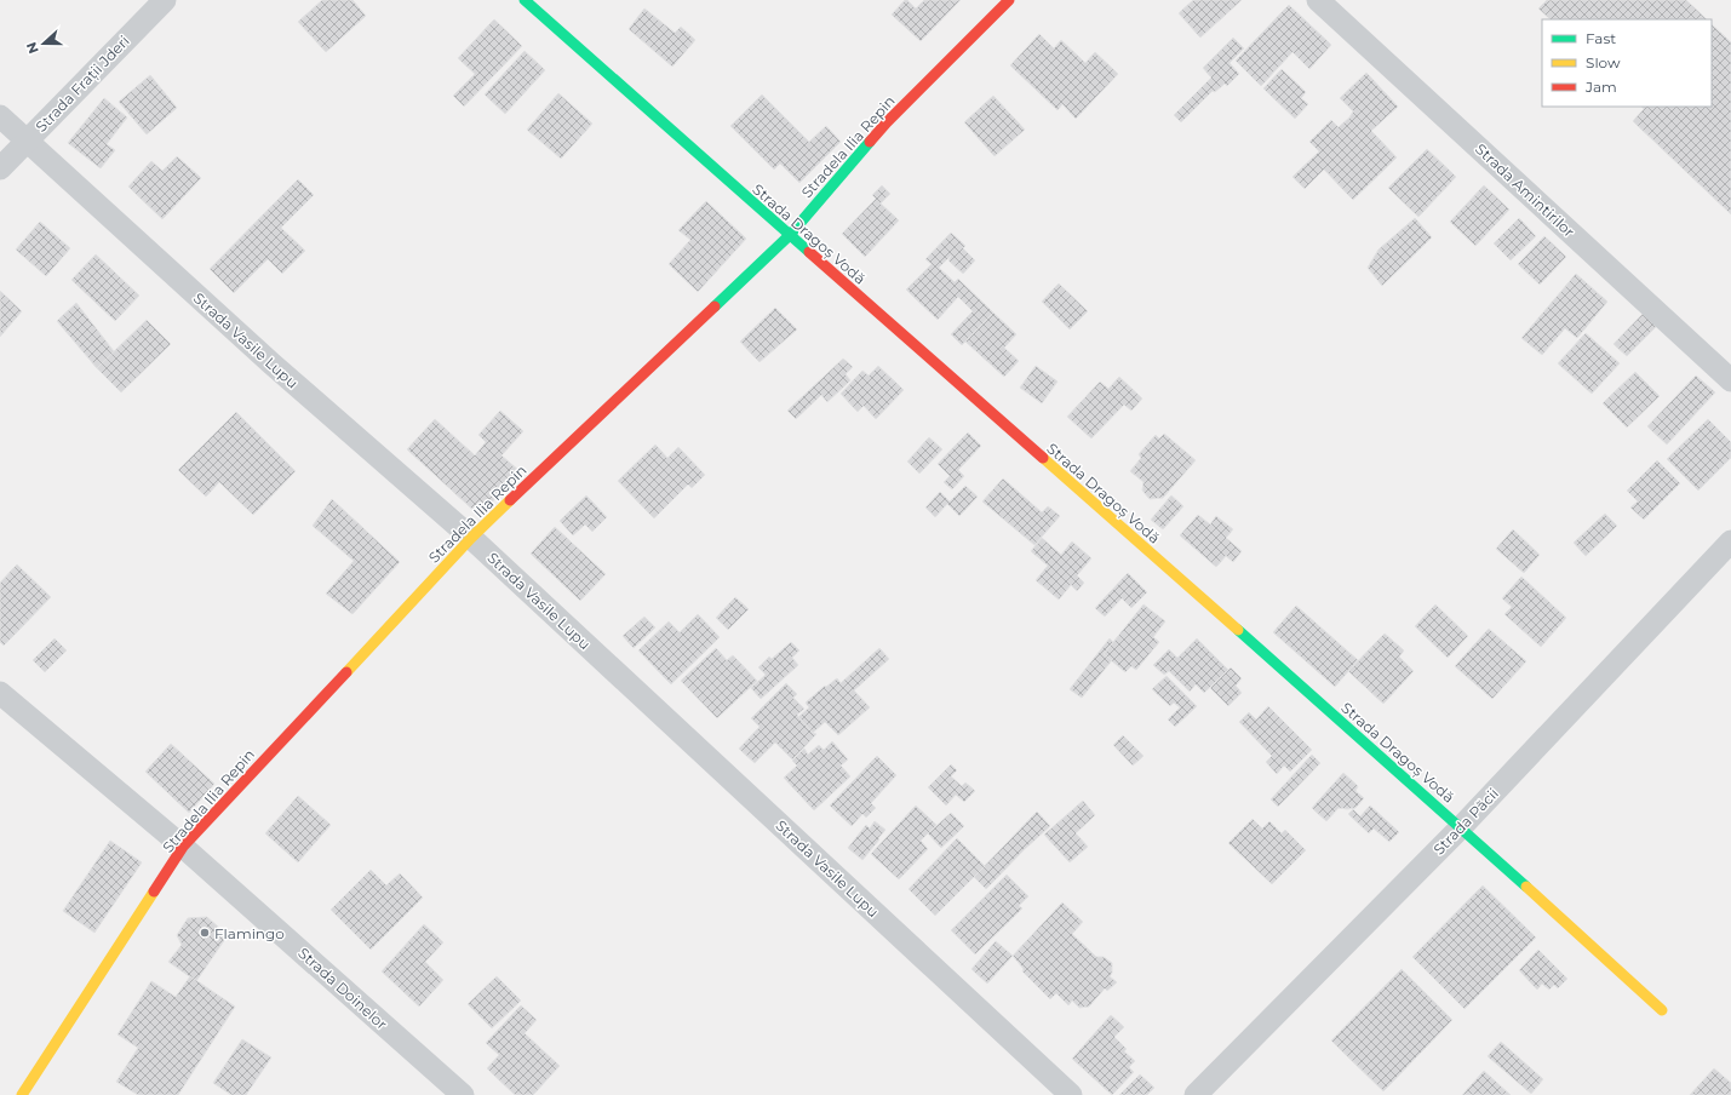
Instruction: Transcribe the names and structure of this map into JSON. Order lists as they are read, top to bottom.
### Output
{
  "streets": {
    "street": [
      "Strada Frații Jderi",
      "Stradela Ilia Repin",
      "Strada Amintirilor",
      "Strada Dragoș Vodă",
      "Strada Vasile Lupu",
      "Strada Păcii",
      "Strada Doinelor"
    ]
  },
  "crossings": [
    ["Strada Frații Jderi", "Strada Vasile Lupu"],
    ["Stradela Ilia Repin", "Strada Dragoș Vodă"],
    ["Stradela Ilia Repin", "Strada Vasile Lupu"],
    ["Stradela Ilia Repin", "Strada Doinelor"],
    ["Strada Dragoș Vodă", "Strada Păcii"]
  ],
  "places": ["Flamingo"],
  "legend": ["Fast", "Slow", "Jam"],
  "north": "left"
}
